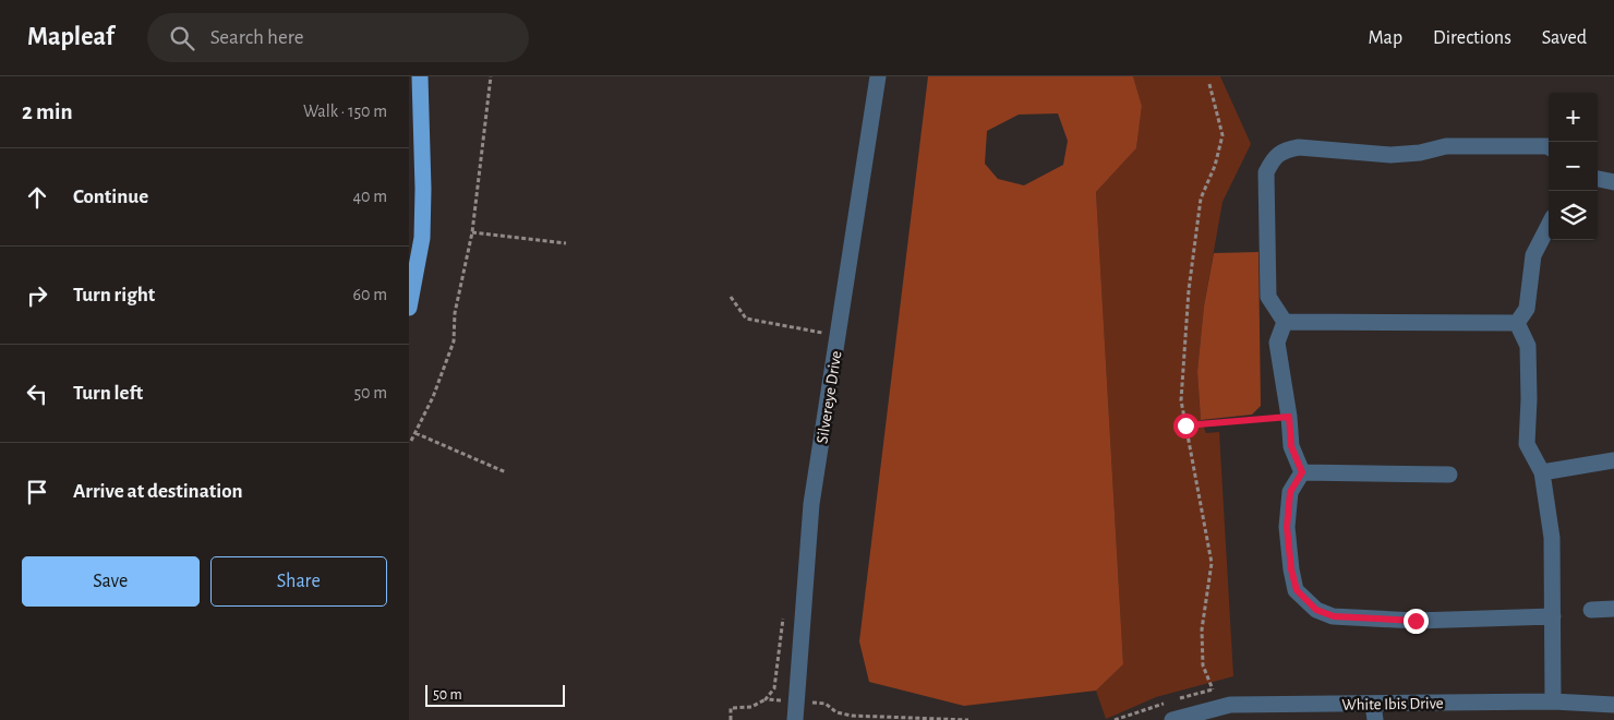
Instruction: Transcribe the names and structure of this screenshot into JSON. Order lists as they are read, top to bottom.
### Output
{
  "streets": {
    "street": ["Silvereye Drive", "White Ibis Drive"]
  },
  "scale_bar": "50 m",
  "page": {
    "header": "Mapleaf",
    "search": "Search here",
    "nav": ["Map", "Directions", "Saved"],
    "heading": ["2 min", "Walk · 150 m"],
    "map_buttons": ["+", "−"],
    "list": [
      ["Continue", "40 m"],
      ["Turn right", "60 m"],
      ["Turn left", "50 m"],
      "Arrive at destination"
    ],
    "buttons": ["Save", "Share"],
    "scale": "50 m"
  }
}
